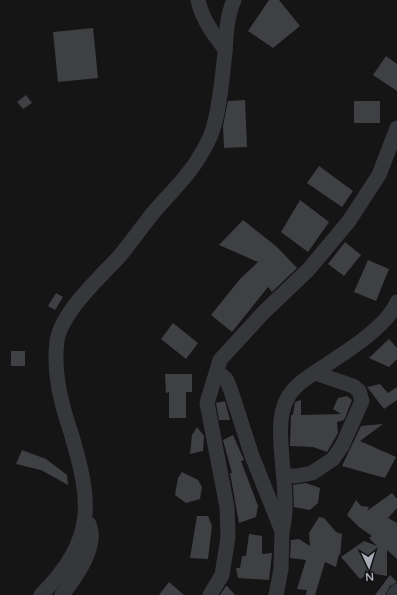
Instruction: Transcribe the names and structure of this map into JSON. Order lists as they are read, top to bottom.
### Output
{
  "north": "bottom"
}
